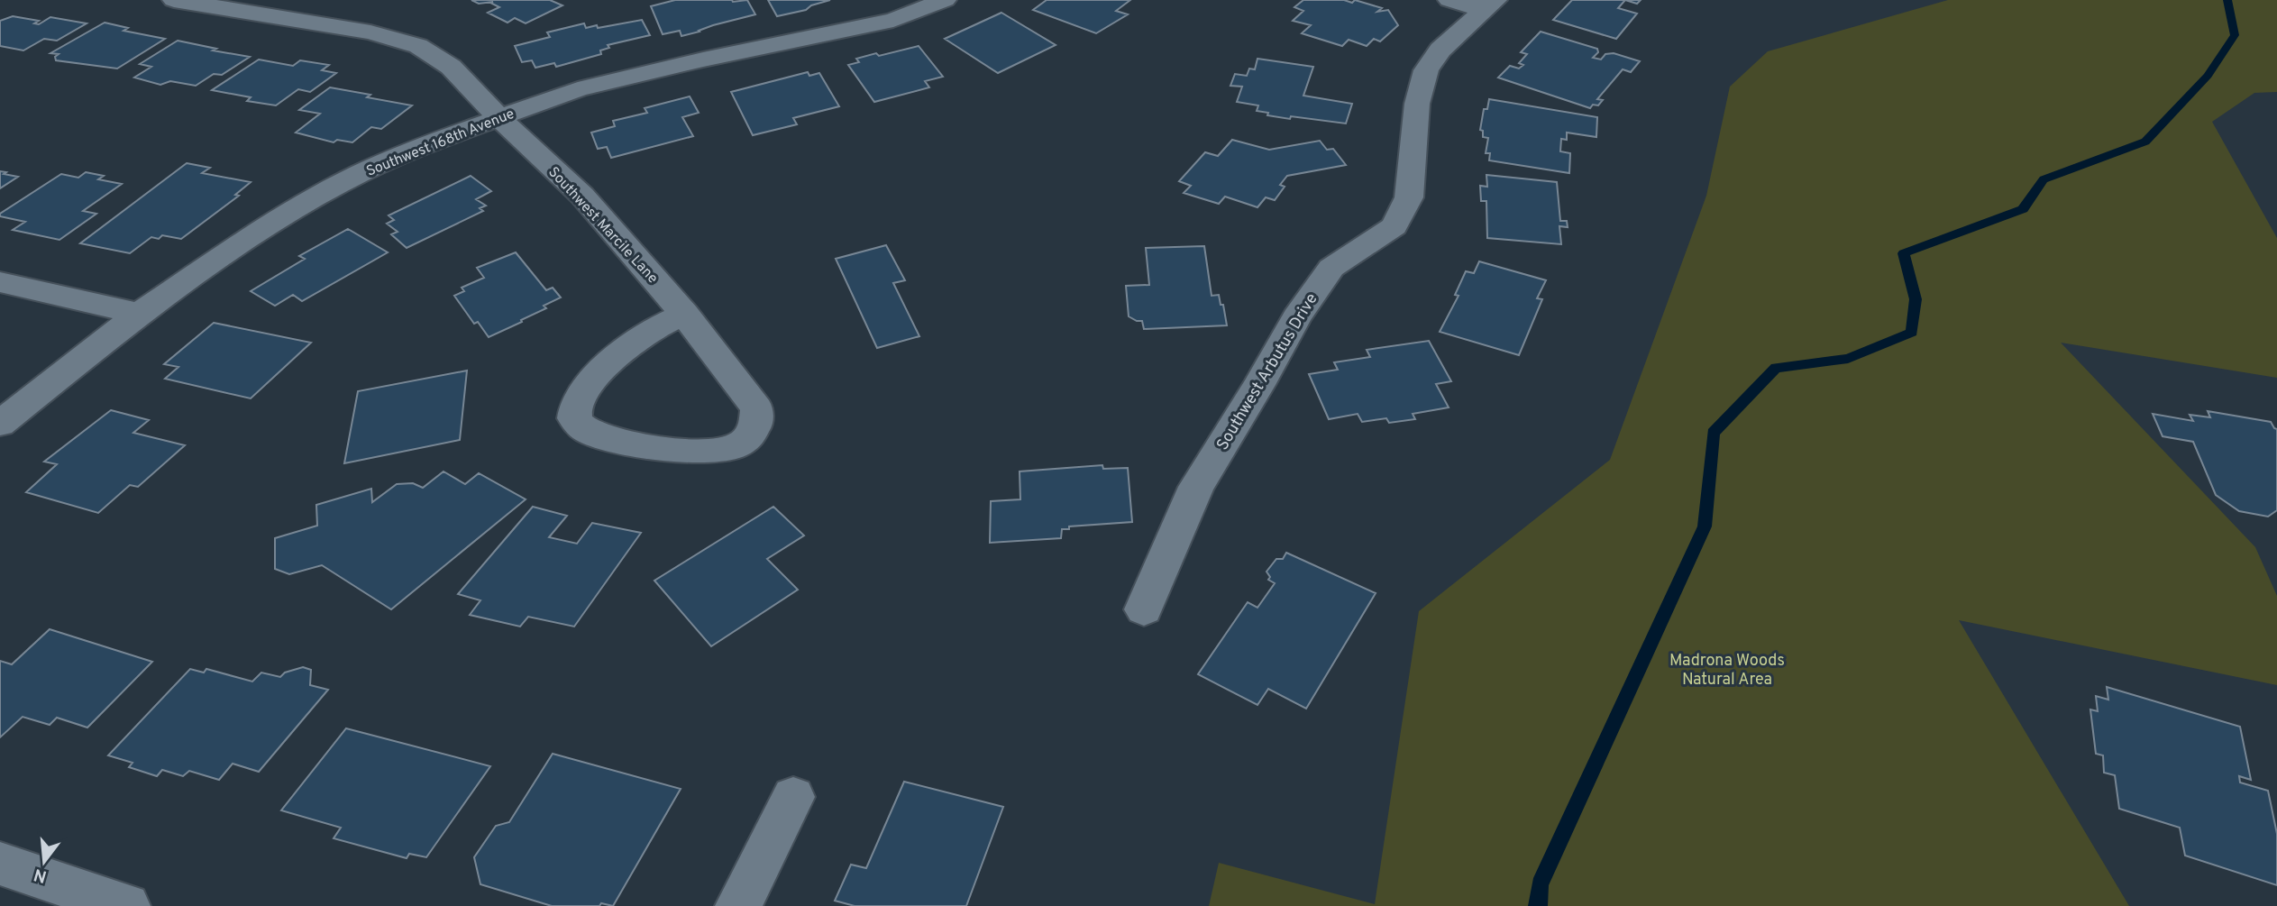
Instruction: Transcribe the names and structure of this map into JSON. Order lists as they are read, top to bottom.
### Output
{
  "streets": {
    "street": ["Southwest 168th Avenue", "Southwest Marcile Lane", "Southwest Arbutus Drive"]
  },
  "crossings": [
    ["Southwest 168th Avenue", "Southwest Marcile Lane"]
  ],
  "parks": ["Madrona Woods Natural Area"],
  "north": "bottom"
}
